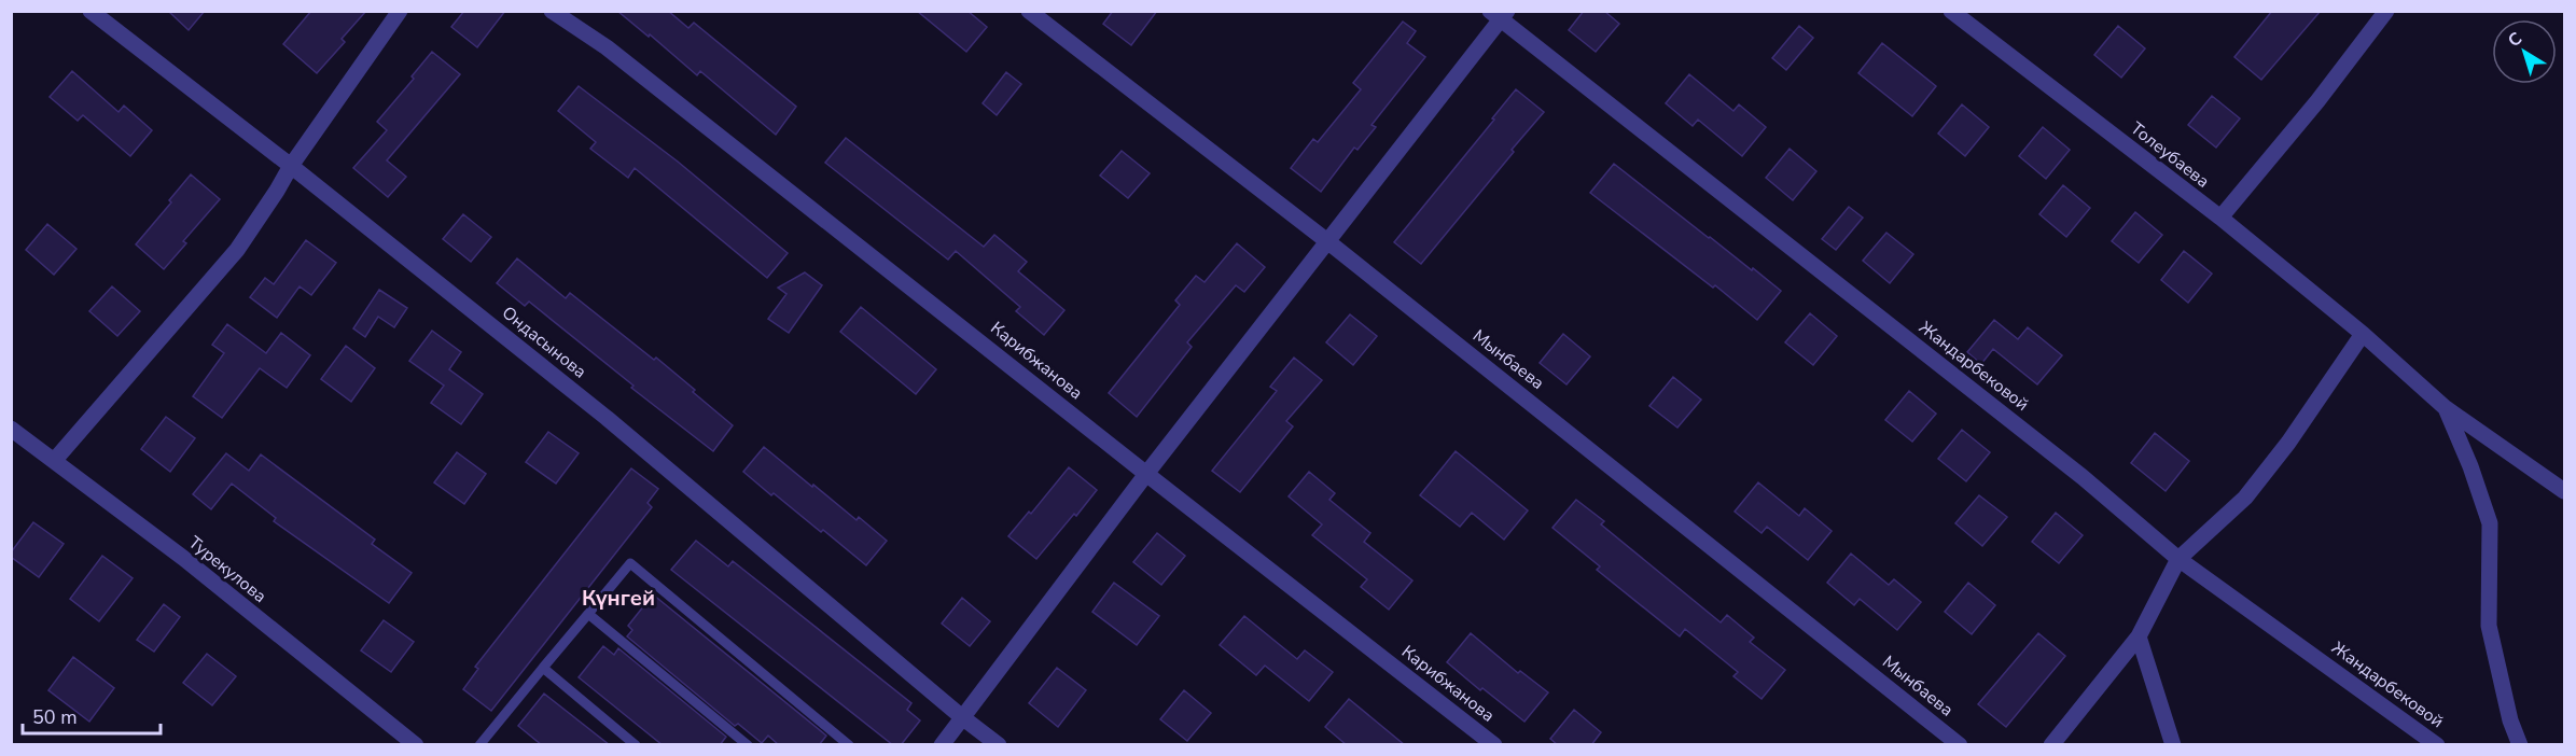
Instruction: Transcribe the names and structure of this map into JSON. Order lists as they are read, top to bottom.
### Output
{
  "streets": {
    "street": [
      "Толеубаева",
      "Ондасынова",
      "Мынбаева",
      "Карибжанова",
      "Жандарбековой",
      "Турекулова"
    ]
  },
  "districts": ["Күнгей"],
  "scale_bar": "50 m",
  "north": "top left"
}
